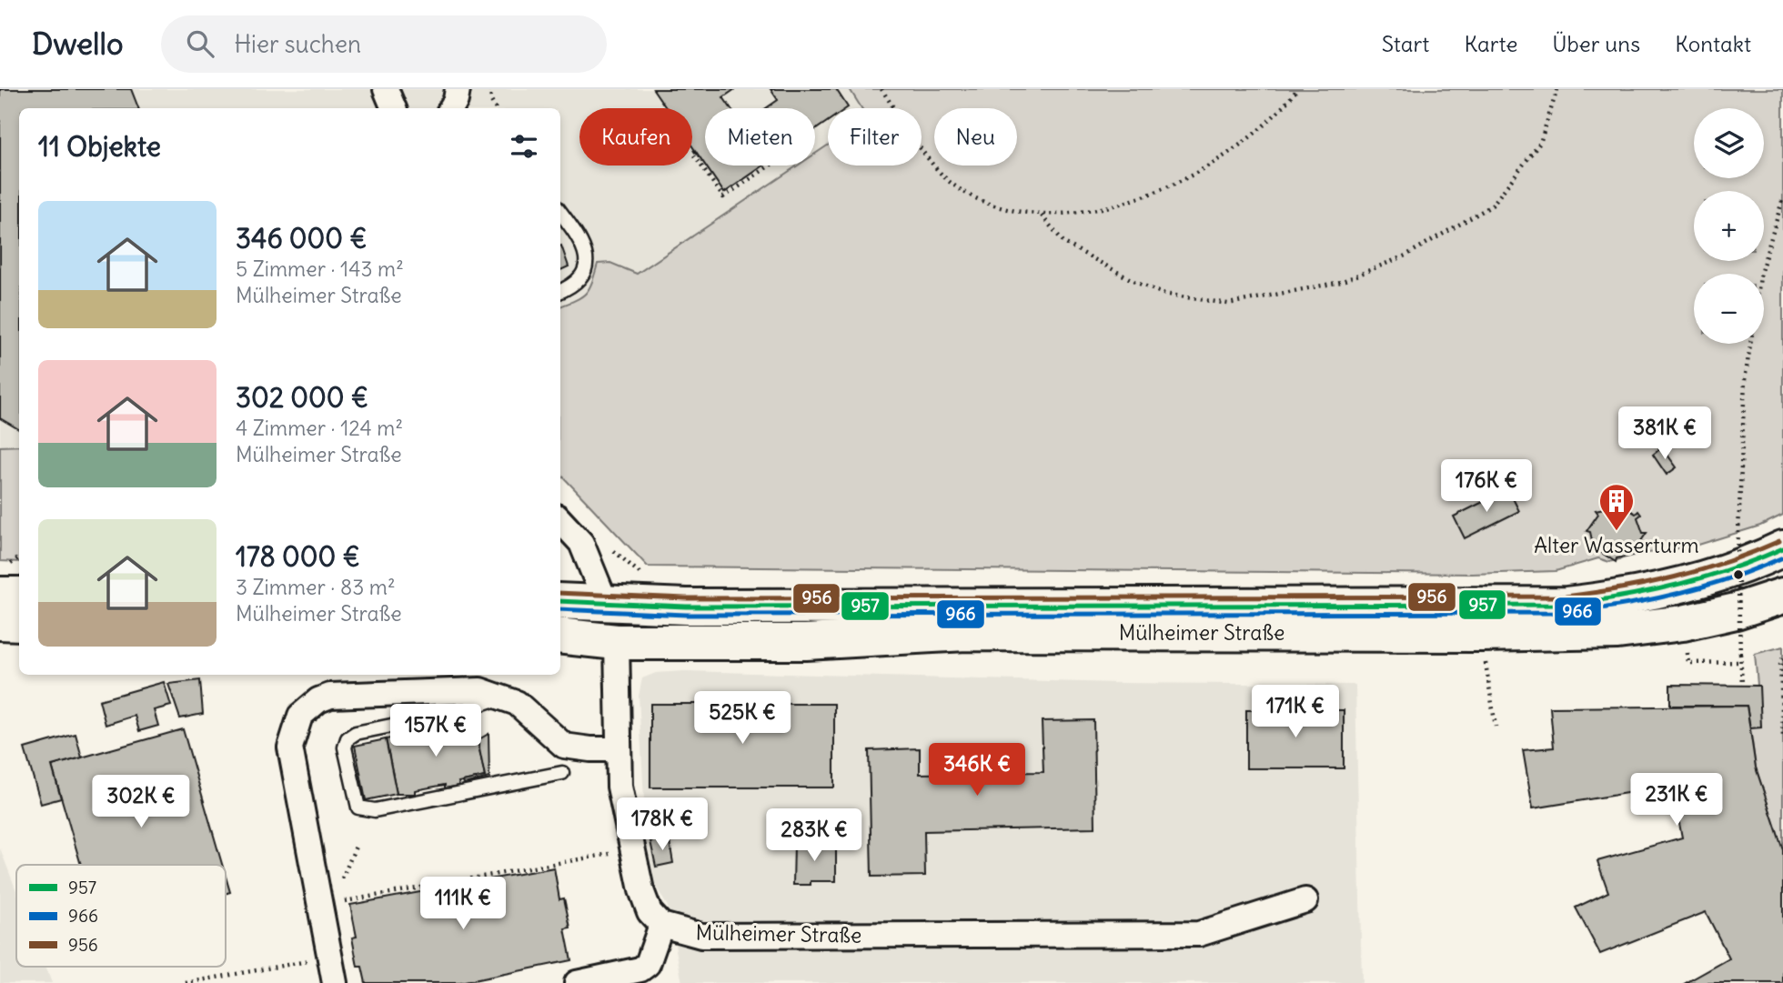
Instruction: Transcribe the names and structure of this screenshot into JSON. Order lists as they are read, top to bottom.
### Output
{
  "streets": {
    "main road": ["Mülheimer Straße"]
  },
  "places": {
    "building": ["Alter Wasserturm"]
  },
  "lines": ["transit line 956", "transit line 957", "transit line 966"],
  "legend": ["957", "966", "956"],
  "page": {
    "header": "Dwello",
    "search": "Hier suchen",
    "nav": [
      "Start",
      "Karte",
      "Über uns",
      "Kontakt"
    ],
    "map_buttons": ["+", "−"],
    "chip": [
      "Kaufen",
      "Mieten",
      "Filter",
      "Neu"
    ],
    "heading": "11 Objekte",
    "list": [
      {
        "name": "346 000 €",
        "note": "5 Zimmer · 143 m² · Mülheimer Straße"
      },
      {
        "name": "302 000 €",
        "note": "4 Zimmer · 124 m² · Mülheimer Straße"
      },
      {
        "name": "178 000 €",
        "note": "3 Zimmer · 83 m² · Mülheimer Straße"
      }
    ],
    "price": [
      "381K €",
      "176K €",
      "171K €",
      "525K €",
      "157K €",
      "346K €",
      "231K €",
      "302K €",
      "178K €",
      "283K €",
      "111K €"
    ]
  }
}
